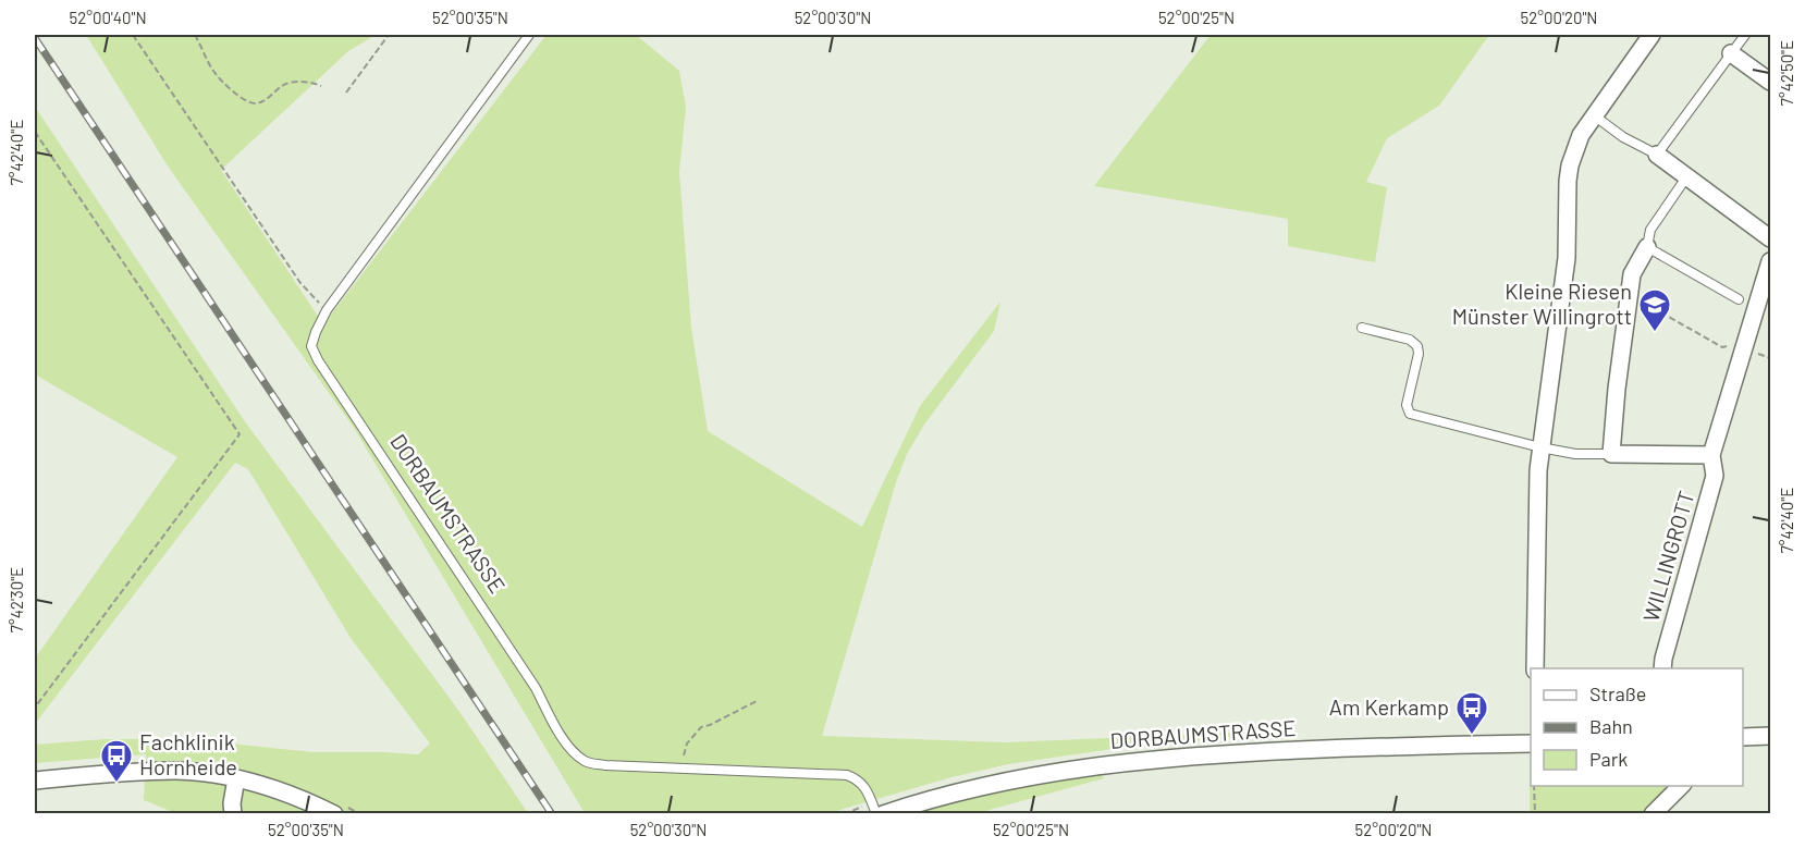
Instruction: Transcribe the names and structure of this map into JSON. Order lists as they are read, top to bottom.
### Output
{
  "streets": {
    "street": ["DORBAUMSTRASSE", "WILLINGROTT"]
  },
  "places": {
    "school or university": ["Kleine Riesen Münster Willingrott"],
    "bus stop": ["Am Kerkamp", "Fachklinik Hornheide"]
  },
  "legend": ["Straße", "Bahn", "Park"],
  "coordinates": [
    "52°00'40\"N",
    "52°00'35\"N",
    "52°00'30\"N",
    "52°00'25\"N",
    "52°00'20\"N",
    "7°42'50\"E",
    "7°42'40\"E",
    "7°42'30\"E"
  ]
}
